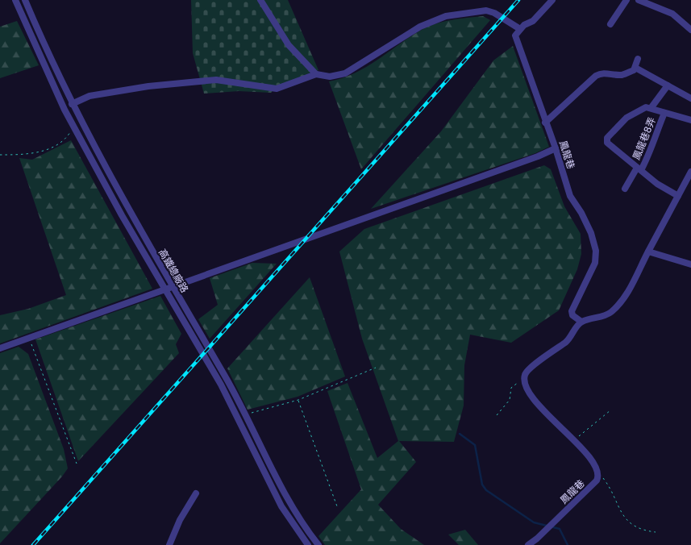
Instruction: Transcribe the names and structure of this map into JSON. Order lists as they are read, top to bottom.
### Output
{
  "streets": {
    "street": ["鳳龍巷8弄", "鳳龍巷", "高鐵總廠路"]
  }
}
